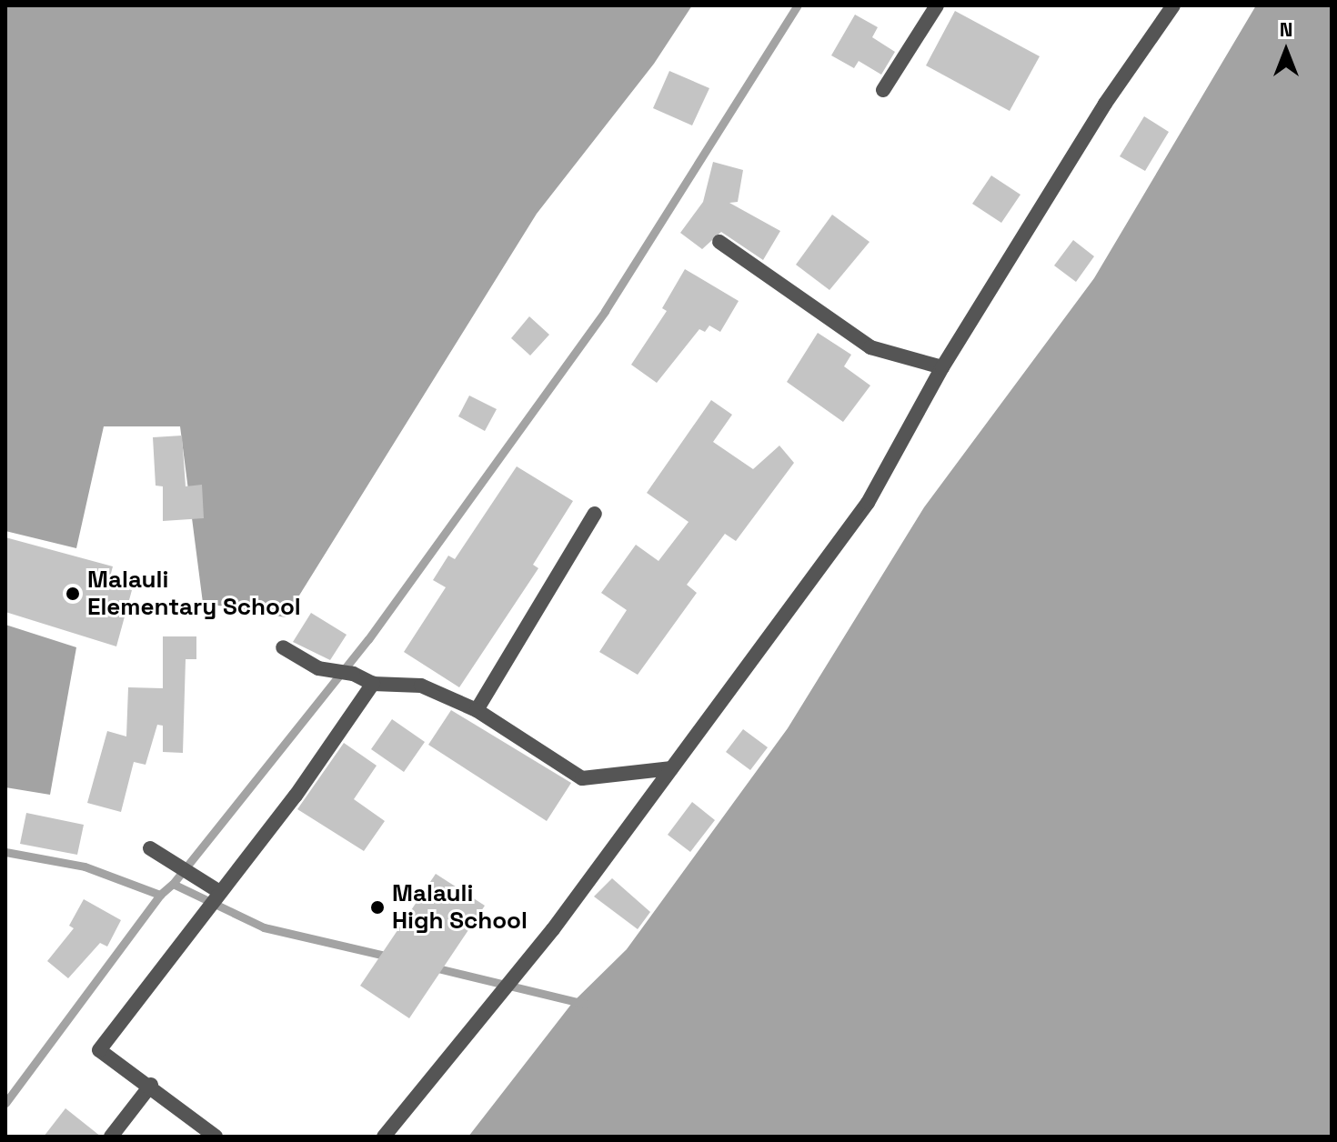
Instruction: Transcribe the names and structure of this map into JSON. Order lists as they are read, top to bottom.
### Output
{
  "places": ["Malauli Elementary School", "Malauli High School"],
  "north": "top"
}
